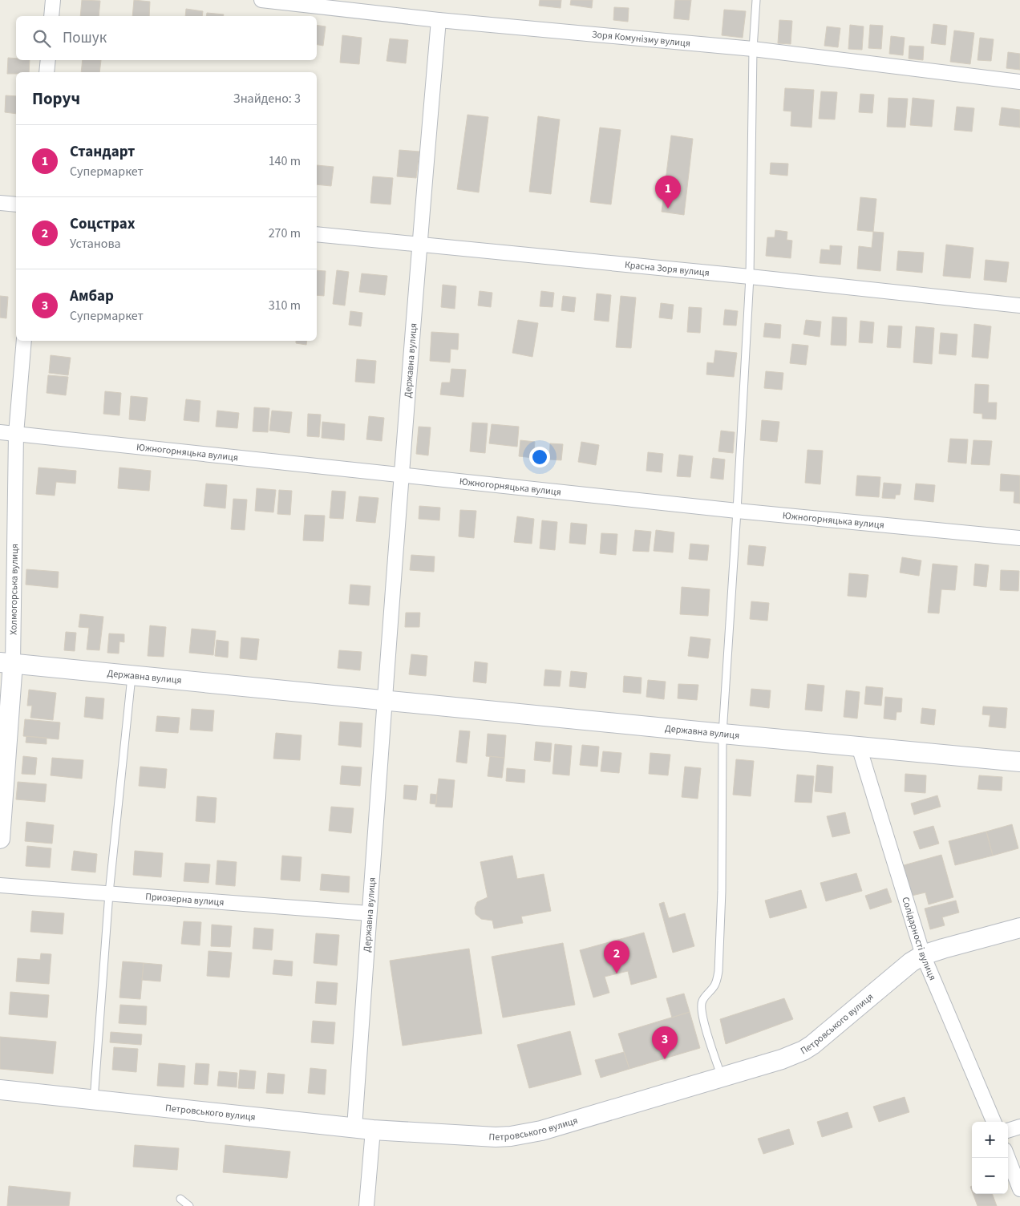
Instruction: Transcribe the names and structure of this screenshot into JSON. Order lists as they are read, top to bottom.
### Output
{
  "streets": {
    "main road": ["Державна вулиця", "Холмогорська вулиця", "Петровського вулиця"],
    "street": [
      "Зоря Комунізму вулиця",
      "Красна Зоря вулиця",
      "Южногорняцька вулиця",
      "Приозерна вулиця",
      "Солідарності вулиця"
    ]
  },
  "crossings": [
    ["Зоря Комунізму вулиця", "Державна вулиця"],
    ["Красна Зоря вулиця", "Державна вулиця"],
    ["Державна вулиця", "Южногорняцька вулиця"],
    ["Державна вулиця", "Холмогорська вулиця"],
    ["Державна вулиця", "Приозерна вулиця"],
    ["Державна вулиця", "Солідарності вулиця"],
    ["Державна вулиця", "Петровського вулиця"],
    ["Южногорняцька вулиця", "Холмогорська вулиця"],
    ["Солідарності вулиця", "Петровського вулиця"]
  ],
  "page": {
    "search": "Пошук",
    "heading": ["Поруч", "Знайдено: 3"],
    "list": [
      {
        "mark": "1",
        "name": "Стандарт",
        "note": "Супермаркет",
        "value": "140 m"
      },
      {
        "mark": "2",
        "name": "Соцстрах",
        "note": "Установа",
        "value": "270 m"
      },
      {
        "mark": "3",
        "name": "Амбар",
        "note": "Супермаркет",
        "value": "310 m"
      }
    ],
    "pins": ["1", "2", "3"],
    "map_buttons": ["+", "−"]
  }
}
